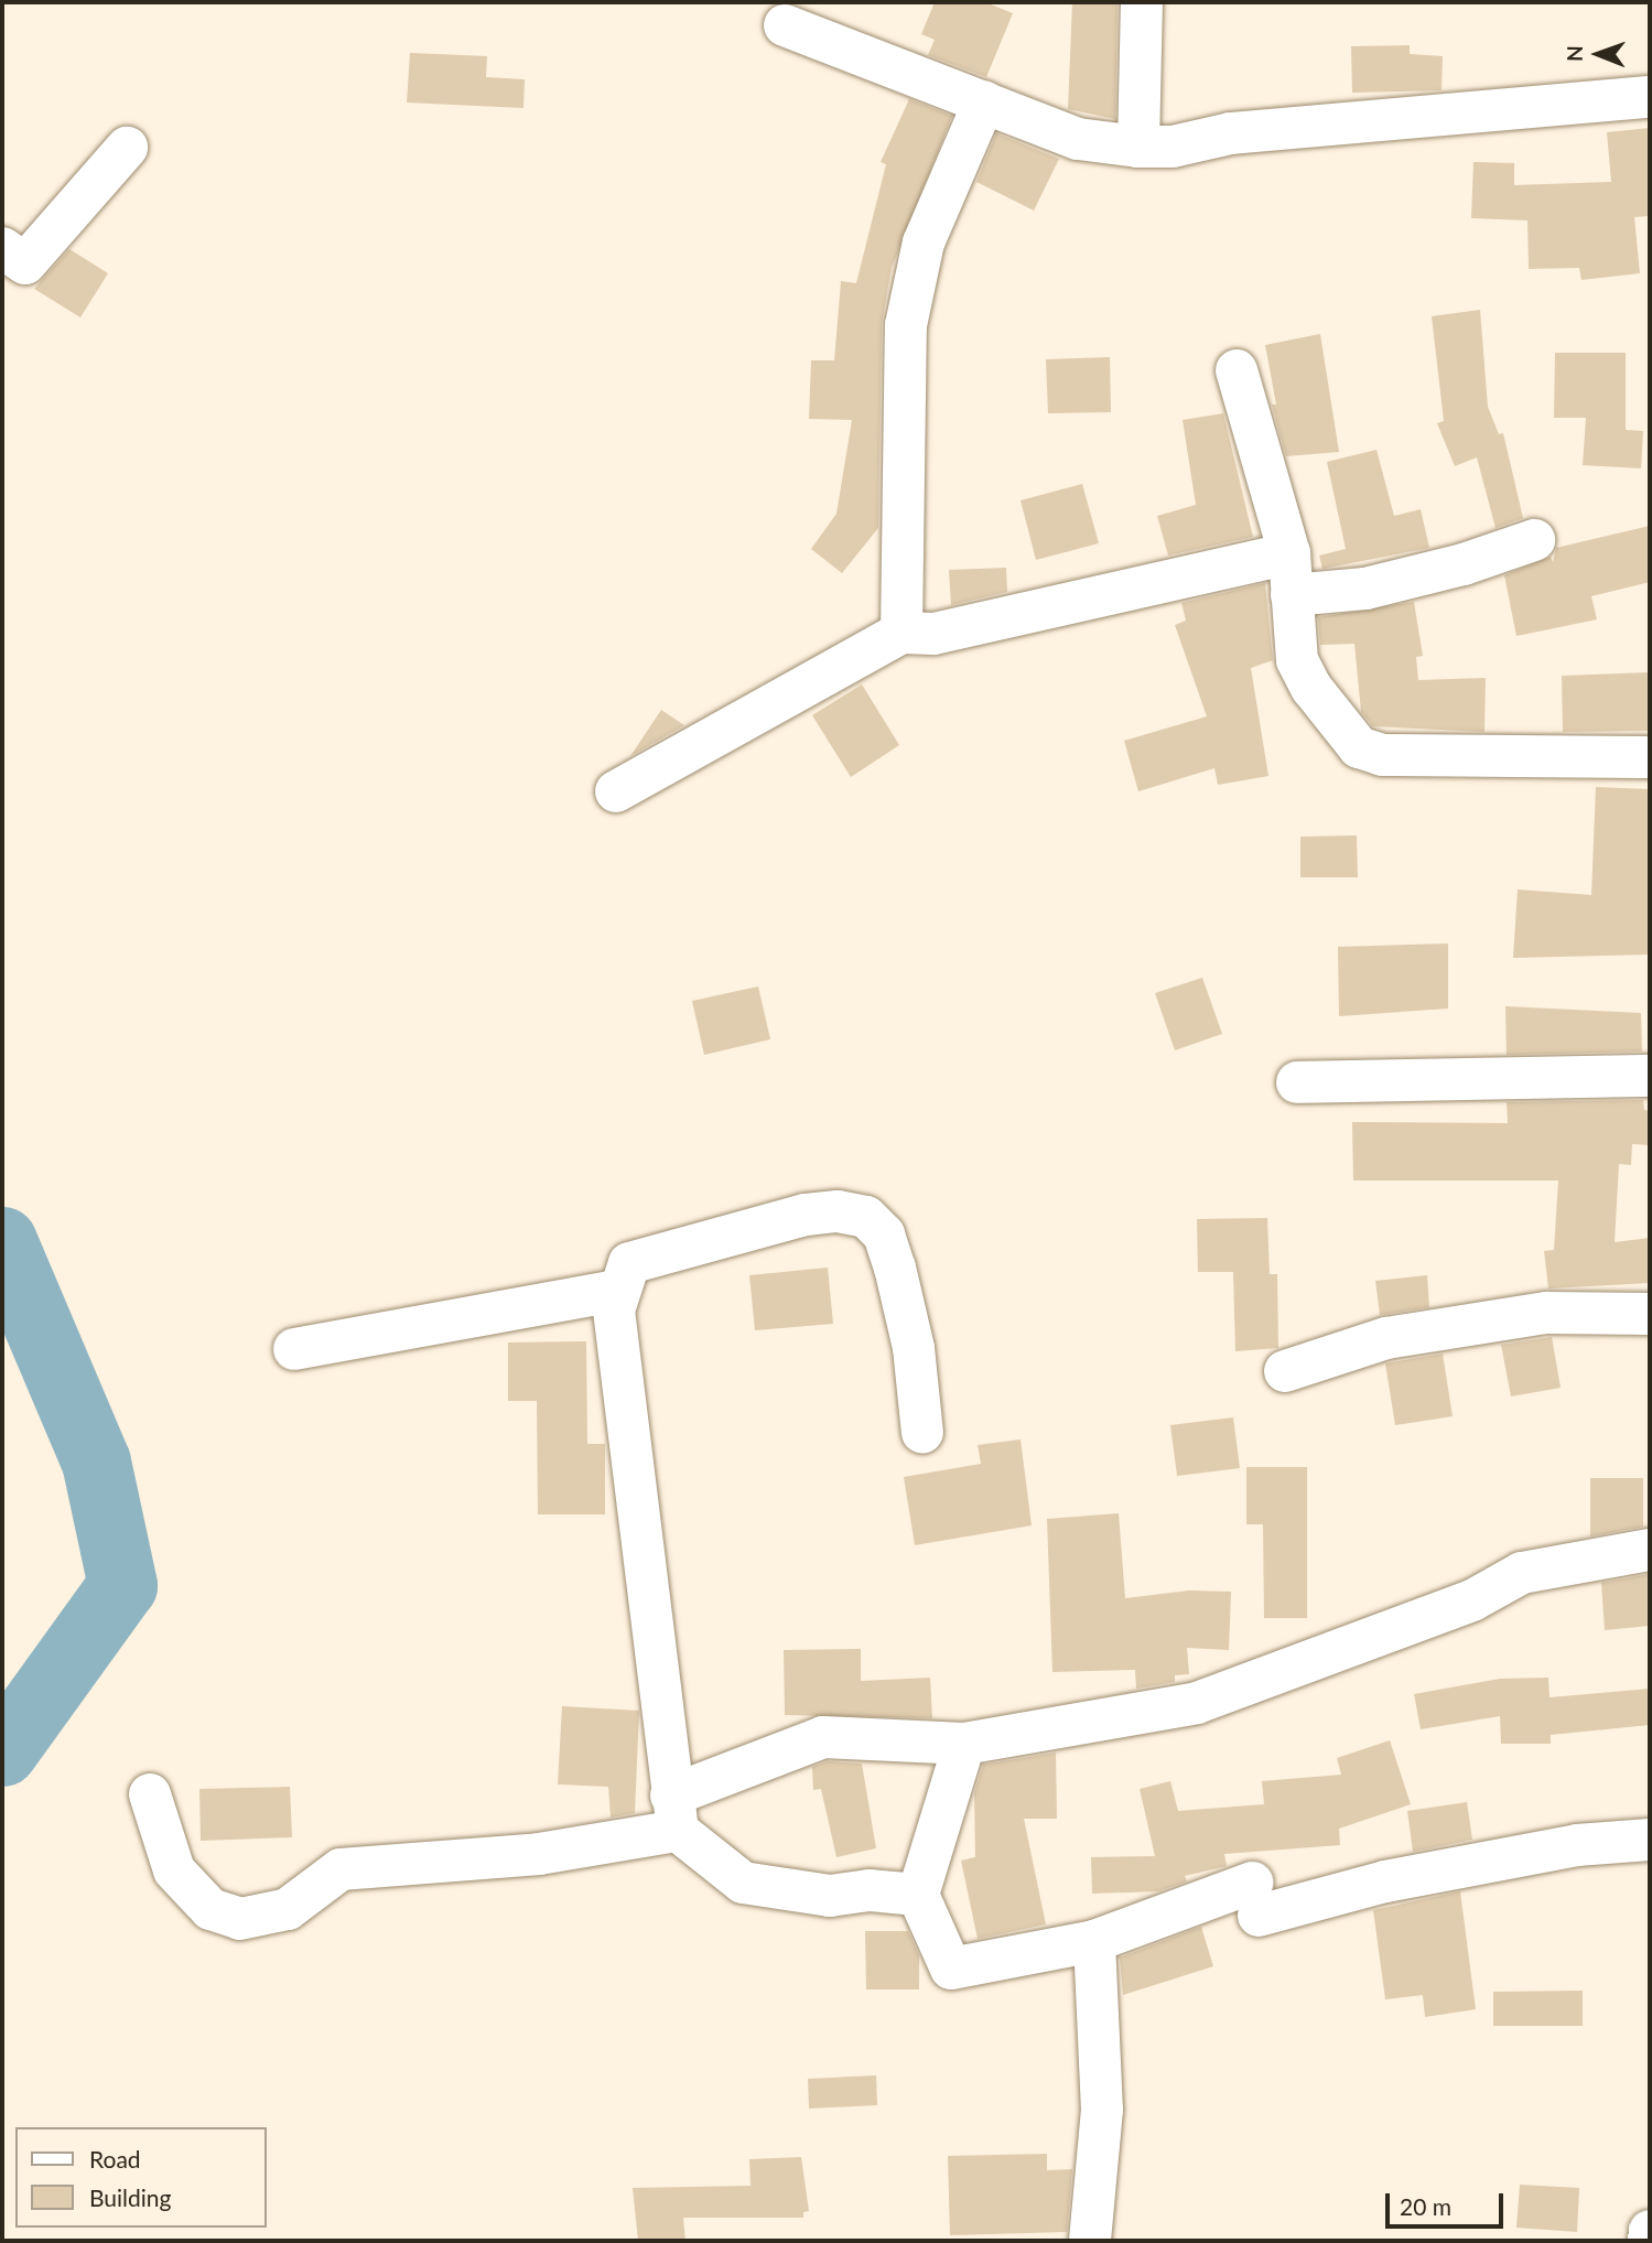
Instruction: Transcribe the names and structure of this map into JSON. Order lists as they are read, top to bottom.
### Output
{
  "legend": ["Road", "Building"],
  "scale_bar": "20 m",
  "north": "left"
}
